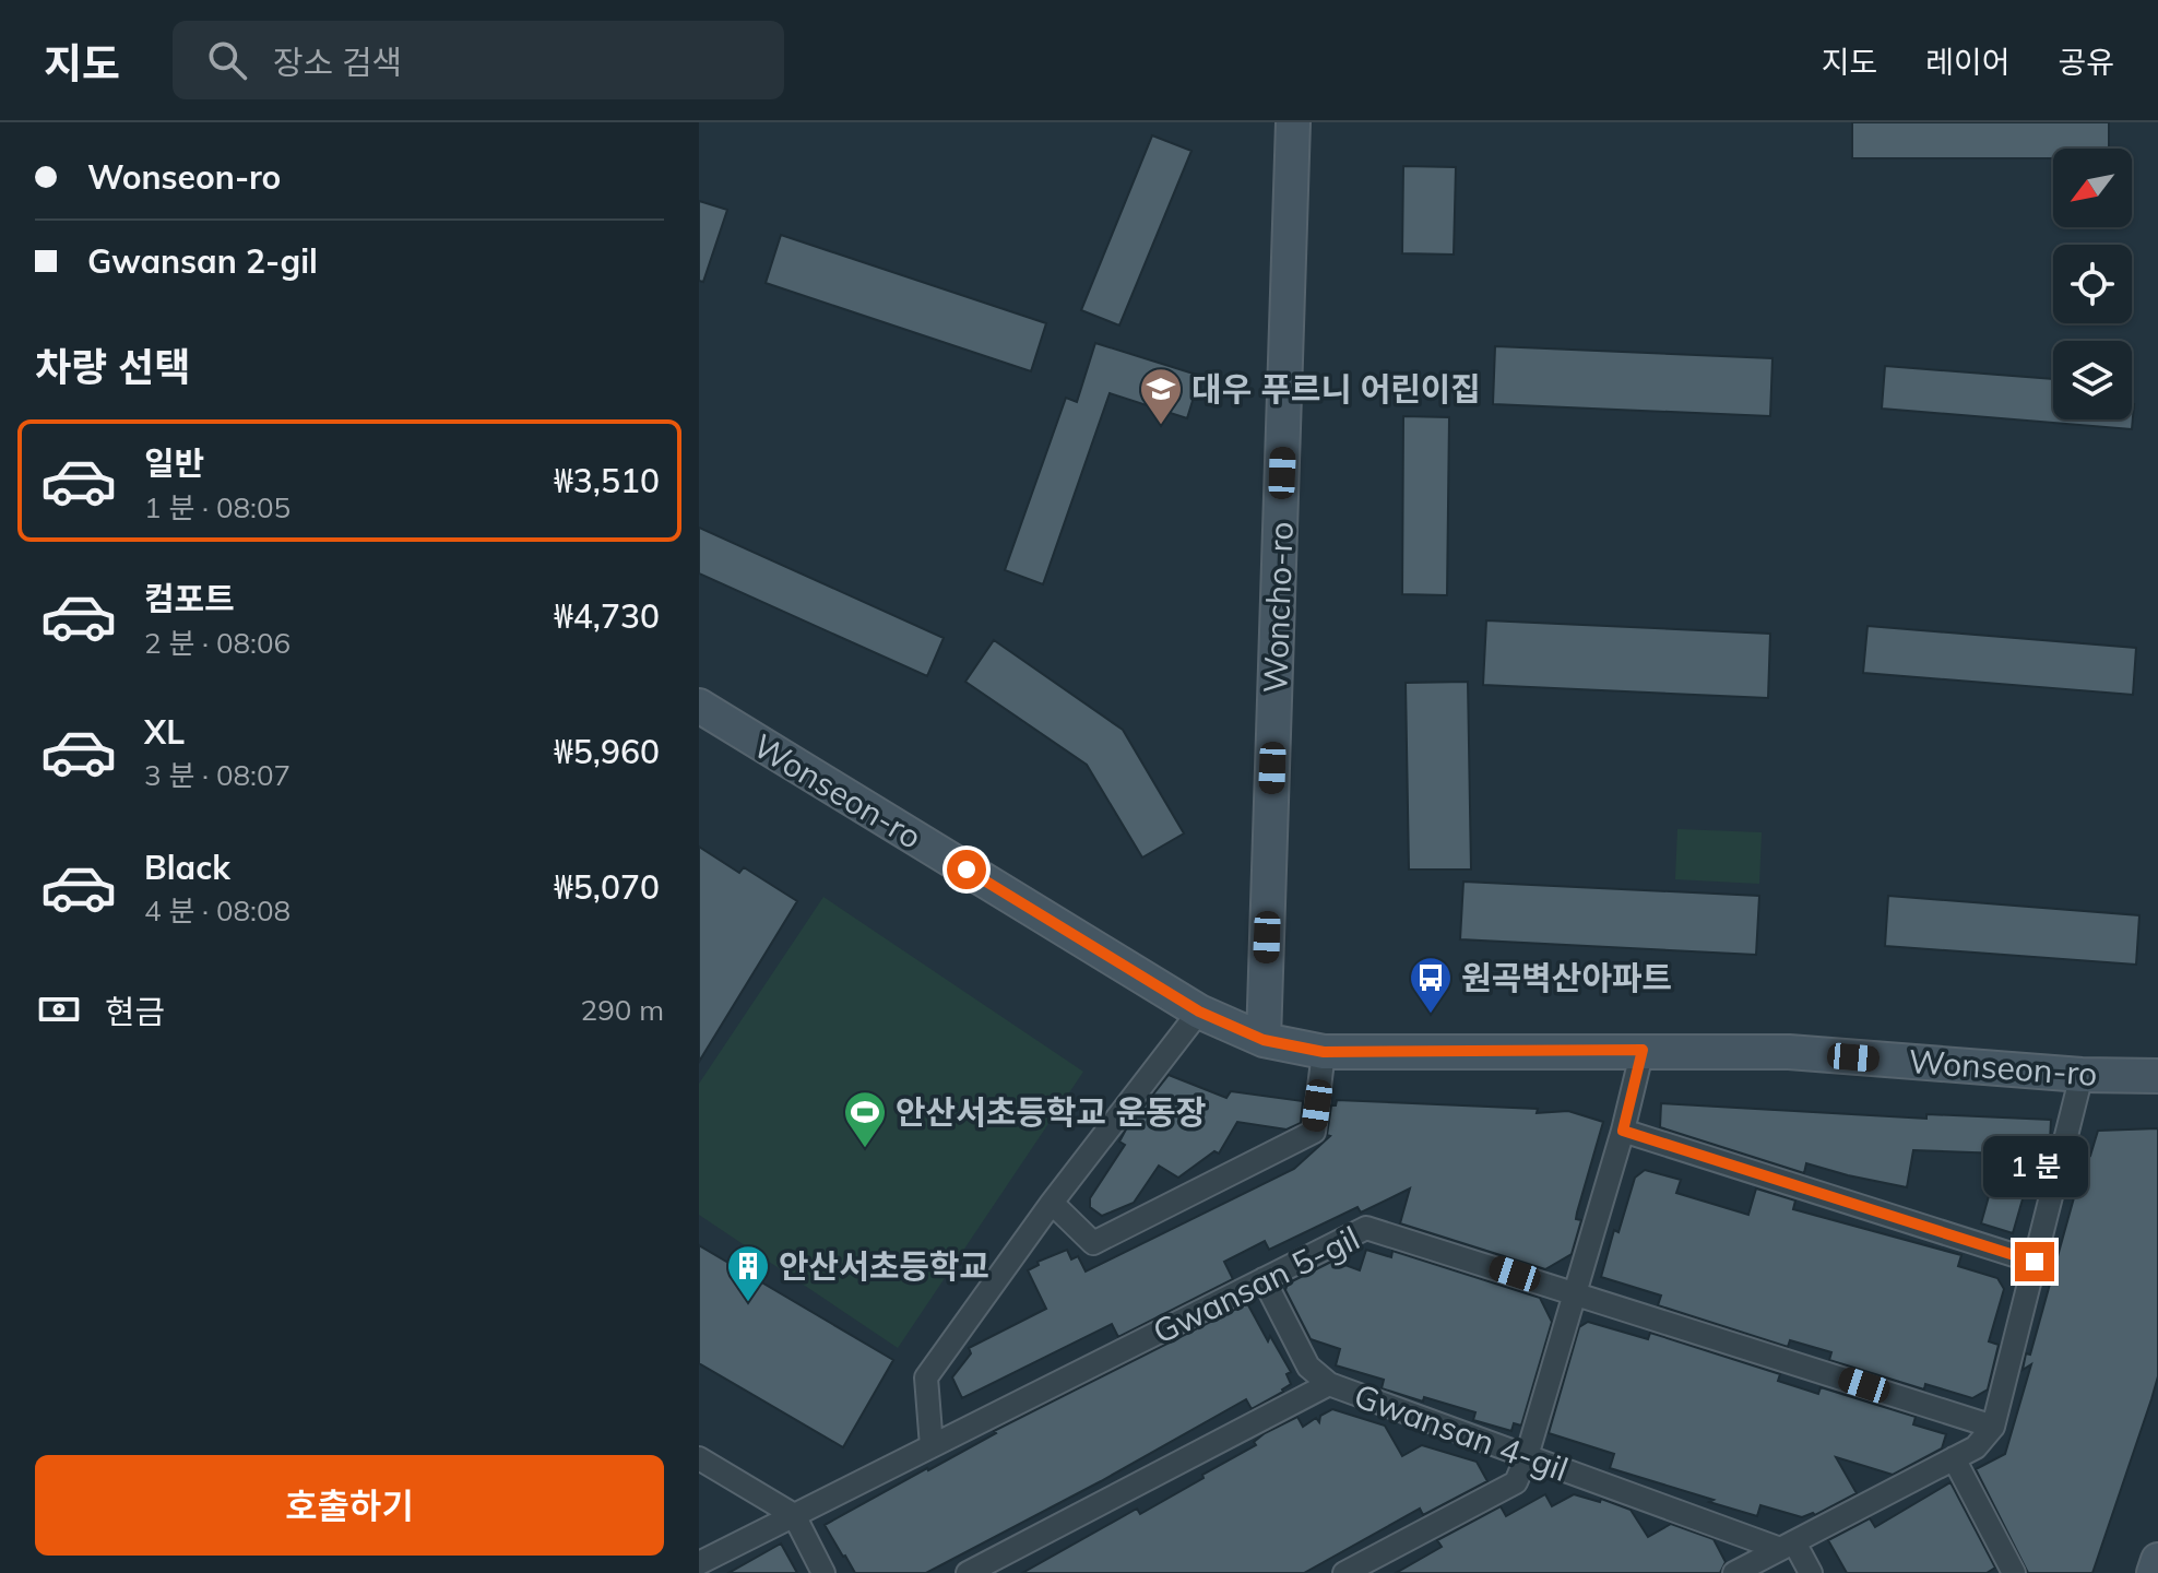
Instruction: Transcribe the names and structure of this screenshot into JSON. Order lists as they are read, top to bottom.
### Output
{
  "streets": {
    "street": [
      "Woncho-ro",
      "Wonseon-ro",
      "Gwansan 5-gil",
      "Gwansan 4-gil"
    ]
  },
  "crossings": [
    ["Woncho-ro", "Wonseon-ro"]
  ],
  "places": {
    "school or university": ["대우 푸르니 어린이집"],
    "bus stop": ["원곡벽산아파트"],
    "sports": ["안산서초등학교 운동장"],
    "building": ["안산서초등학교"]
  },
  "north": "bottom left",
  "page": {
    "header": "지도",
    "search": "장소 검색",
    "nav": ["지도", "레이어", "공유"],
    "banner": ["Wonseon-ro", "Gwansan 2-gil"],
    "heading": "차량 선택",
    "list": [
      {
        "name": "일반",
        "note": "1 분 · 08:05",
        "value": "₩3,510"
      },
      {
        "name": "컴포트",
        "note": "2 분 · 08:06",
        "value": "₩4,730"
      },
      {
        "name": "XL",
        "note": "3 분 · 08:07",
        "value": "₩5,960"
      },
      {
        "name": "Black",
        "note": "4 분 · 08:08",
        "value": "₩5,070"
      }
    ],
    "pay": ["현금", "290 m"],
    "bubble": "1 분",
    "buttons": "호출하기"
  }
}
